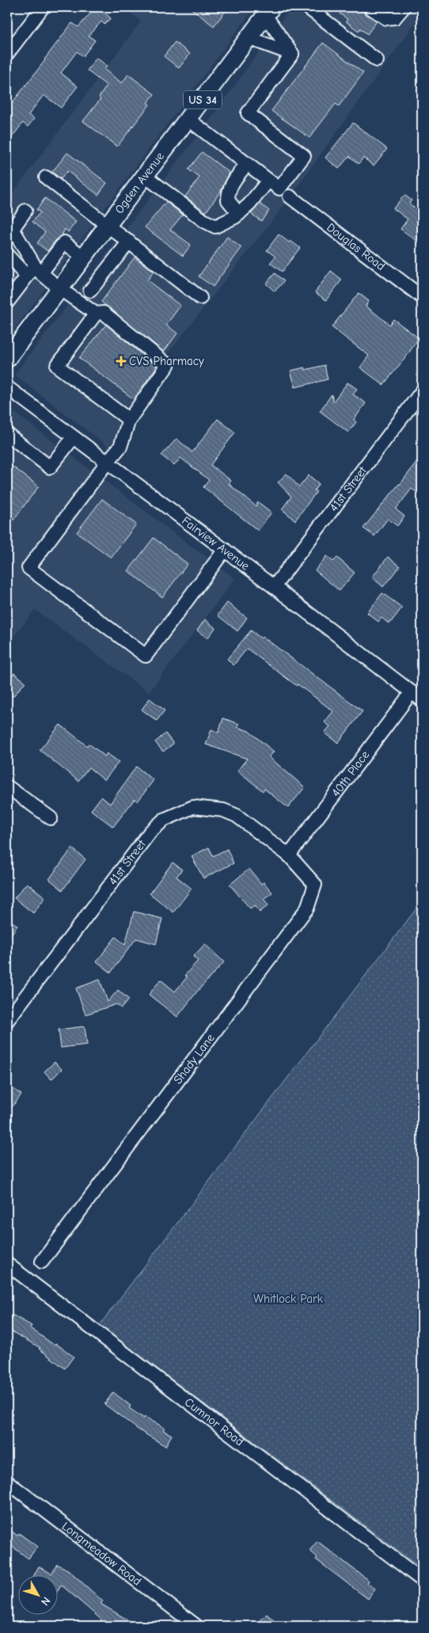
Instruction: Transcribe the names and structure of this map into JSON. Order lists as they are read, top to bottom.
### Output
{
  "streets": {
    "main road": ["US 34", "Ogden Avenue"],
    "street": [
      "Douglas Road",
      "41st Street",
      "Fairview Avenue",
      "40th Place",
      "Shady Lane",
      "Cumnor Road",
      "Longmeadow Road"
    ]
  },
  "crossings": [
    ["41st Street", "Fairview Avenue"],
    ["41st Street", "40th Place"],
    ["41st Street", "Shady Lane"],
    ["Fairview Avenue", "40th Place"],
    ["40th Place", "Shady Lane"]
  ],
  "parks": ["Whitlock Park"],
  "places": {
    "health": ["CVS Pharmacy"]
  },
  "north": "bottom right"
}
